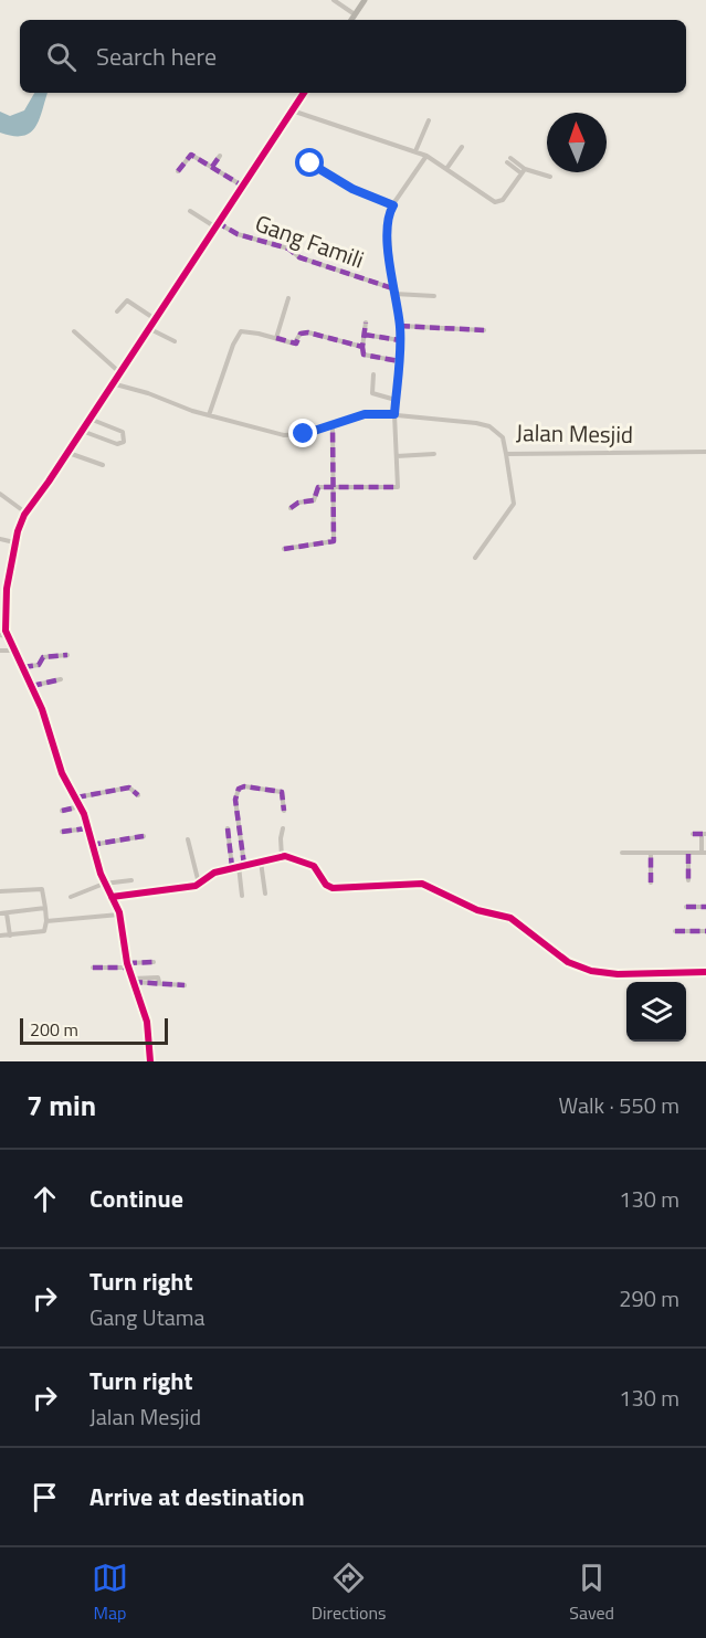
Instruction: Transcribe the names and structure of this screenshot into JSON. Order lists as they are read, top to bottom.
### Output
{
  "streets": {
    "street": ["Gang Famili", "Jalan Mesjid"]
  },
  "scale_bar": "200 m",
  "north": "top",
  "page": {
    "search": "Search here",
    "scale": "200 m",
    "heading": ["7 min", "Walk · 550 m"],
    "list": [
      ["Continue", "130 m"],
      ["Turn right", "Gang Utama", "290 m"],
      ["Turn right", "Jalan Mesjid", "130 m"],
      "Arrive at destination"
    ],
    "nav": ["Map", "Directions", "Saved"]
  }
}
